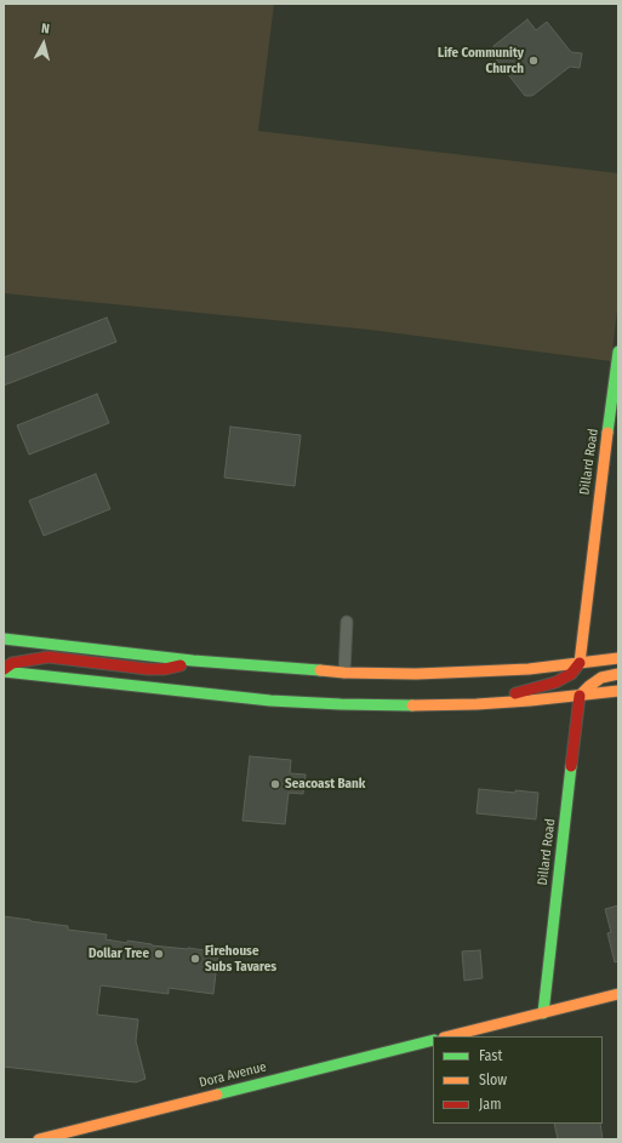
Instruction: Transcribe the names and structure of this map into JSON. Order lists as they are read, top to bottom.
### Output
{
  "streets": {
    "main road": ["Dillard Road", "Dora Avenue"]
  },
  "places": [
    "Life Community Church",
    "Seacoast Bank",
    "Dollar Tree",
    "Firehouse Subs Tavares"
  ],
  "legend": ["Fast", "Slow", "Jam"],
  "north": "top"
}
